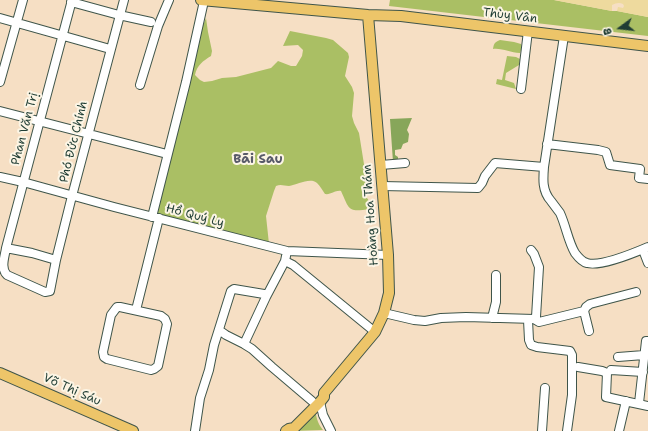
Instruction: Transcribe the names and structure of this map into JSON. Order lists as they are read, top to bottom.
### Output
{
  "streets": {
    "main road": ["Thùy Vân", "Hoàng Hoa Thám", "Võ Thị Sáu"],
    "street": ["Phan Văn Trị", "Phó Đức Chính", "Hồ Quý Ly"]
  },
  "crossings": [
    ["Thùy Vân", "Hoàng Hoa Thám"],
    ["Phan Văn Trị", "Phó Đức Chính"],
    ["Phan Văn Trị", "Hồ Quý Ly"],
    ["Phó Đức Chính", "Hồ Quý Ly"],
    ["Hoàng Hoa Thám", "Hồ Quý Ly"]
  ],
  "districts": ["Bãi Sau"],
  "north": "left"
}
